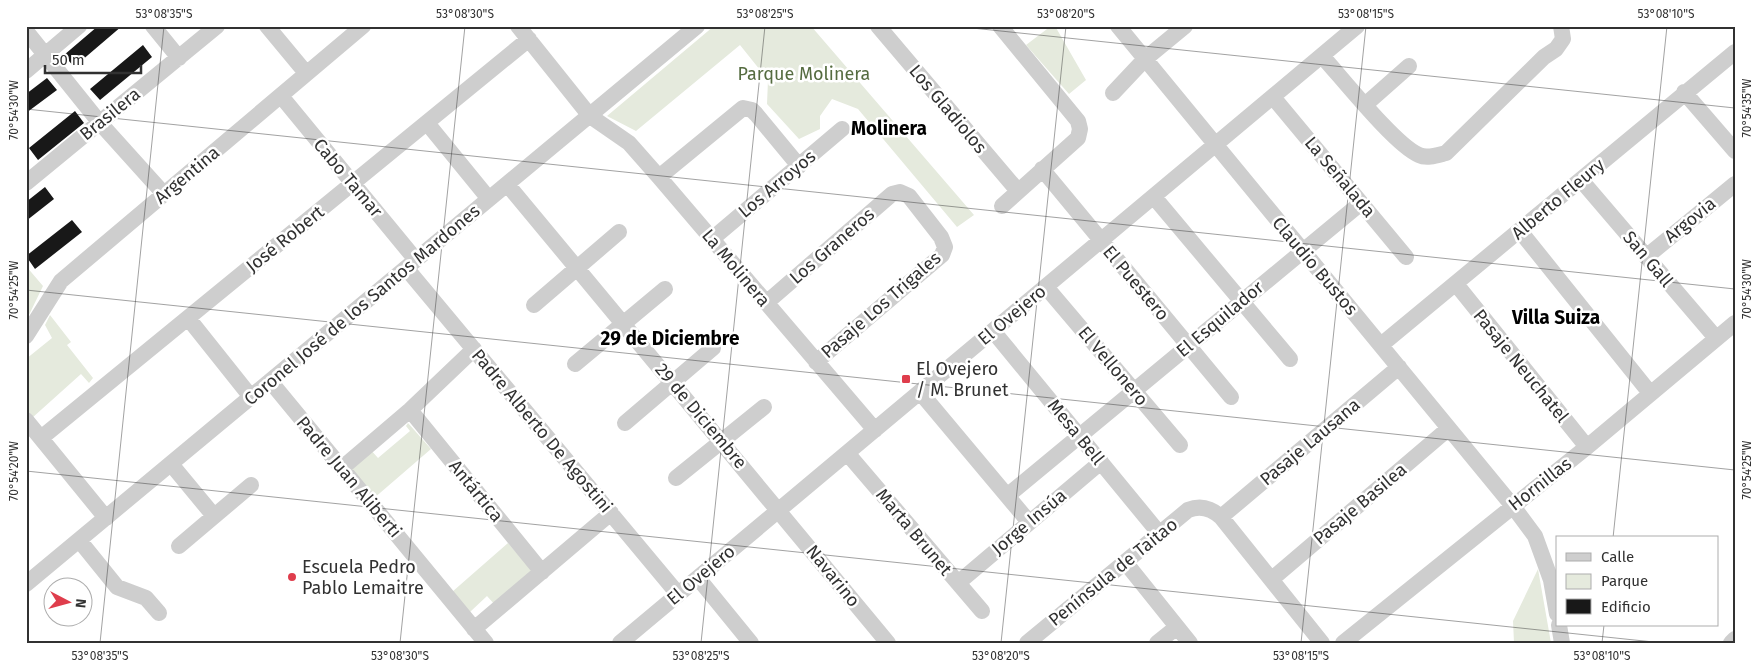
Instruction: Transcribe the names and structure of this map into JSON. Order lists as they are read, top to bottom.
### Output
{
  "streets": {
    "street": [
      "Los Gladiolos",
      "Brasilera",
      "Argentina",
      "La Señalada",
      "Cabo Tamar",
      "Los Arroyos",
      "Alberto Fleury",
      "Argovia",
      "José Robert",
      "Los Graneros",
      "San Gall",
      "Claudio Bustos",
      "La Molinera",
      "El Puestero",
      "Coronel José de los Santos Mardones",
      "Pasaje Los Trigales",
      "El Ovejero",
      "El Esquilador",
      "El Vellonero",
      "Pasaje Neuchatel",
      "29 de Diciembre",
      "Padre Alberto De Agostini",
      "Mesa Bell",
      "Pasaje Lausana",
      "Padre Juan Aliberti",
      "Hornillas",
      "Antártica",
      "Pasaje Basilea",
      "Jorge Insúa",
      "Marta Brunet",
      "Península de Taitao",
      "Navarino"
    ]
  },
  "crossings": [
    ["Argentina", "Cabo Tamar"],
    ["La Señalada", "El Ovejero"],
    ["La Señalada", "El Esquilador"],
    ["Cabo Tamar", "José Robert"],
    ["Cabo Tamar", "Coronel José de los Santos Mardones"],
    ["Cabo Tamar", "Padre Alberto De Agostini"],
    ["Los Arroyos", "La Molinera"],
    ["Alberto Fleury", "San Gall"],
    ["Alberto Fleury", "Claudio Bustos"],
    ["Alberto Fleury", "Pasaje Neuchatel"],
    ["Argovia", "San Gall"],
    ["José Robert", "La Molinera"],
    ["Los Graneros", "La Molinera"],
    ["Los Graneros", "Pasaje Los Trigales"],
    ["San Gall", "Hornillas"],
    ["Claudio Bustos", "El Ovejero"],
    ["Claudio Bustos", "El Esquilador"],
    ["Claudio Bustos", "Pasaje Lausana"],
    ["Claudio Bustos", "Hornillas"],
    ["Claudio Bustos", "Pasaje Basilea"],
    ["La Molinera", "Coronel José de los Santos Mardones"],
    ["La Molinera", "Pasaje Los Trigales"],
    ["La Molinera", "El Ovejero"],
    ["El Puestero", "El Ovejero"],
    ["El Puestero", "El Esquilador"],
    ["Coronel José de los Santos Mardones", "29 de Diciembre"],
    ["Coronel José de los Santos Mardones", "Padre Alberto De Agostini"],
    ["Coronel José de los Santos Mardones", "Padre Juan Aliberti"],
    ["El Ovejero", "El Vellonero"],
    ["El Ovejero", "29 de Diciembre"],
    ["El Ovejero", "Padre Alberto De Agostini"],
    ["El Ovejero", "Mesa Bell"],
    ["El Ovejero", "Marta Brunet"],
    ["El Ovejero", "Navarino"],
    ["El Esquilador", "El Vellonero"],
    ["El Esquilador", "Mesa Bell"],
    ["Pasaje Neuchatel", "Hornillas"],
    ["29 de Diciembre", "Navarino"],
    ["Mesa Bell", "Jorge Insúa"],
    ["Mesa Bell", "Península de Taitao"],
    ["Pasaje Lausana", "Península de Taitao"],
    ["Jorge Insúa", "Marta Brunet"]
  ],
  "districts": ["Molinera", "Villa Suiza", "29 de Diciembre"],
  "parks": ["Parque Molinera"],
  "places": {
    "transit": ["El Ovejero / M. Brunet"],
    "other": ["Escuela Pedro Pablo Lemaitre"]
  },
  "legend": ["Calle", "Parque", "Edificio"],
  "scale_bar": "50 m",
  "north": "right",
  "coordinates": [
    "53°08'35\"S",
    "53°08'30\"S",
    "53°08'25\"S",
    "53°08'20\"S",
    "53°08'15\"S",
    "53°08'10\"S",
    "70°54'35\"W",
    "70°54'30\"W",
    "70°54'25\"W",
    "70°54'20\"W"
  ]
}
